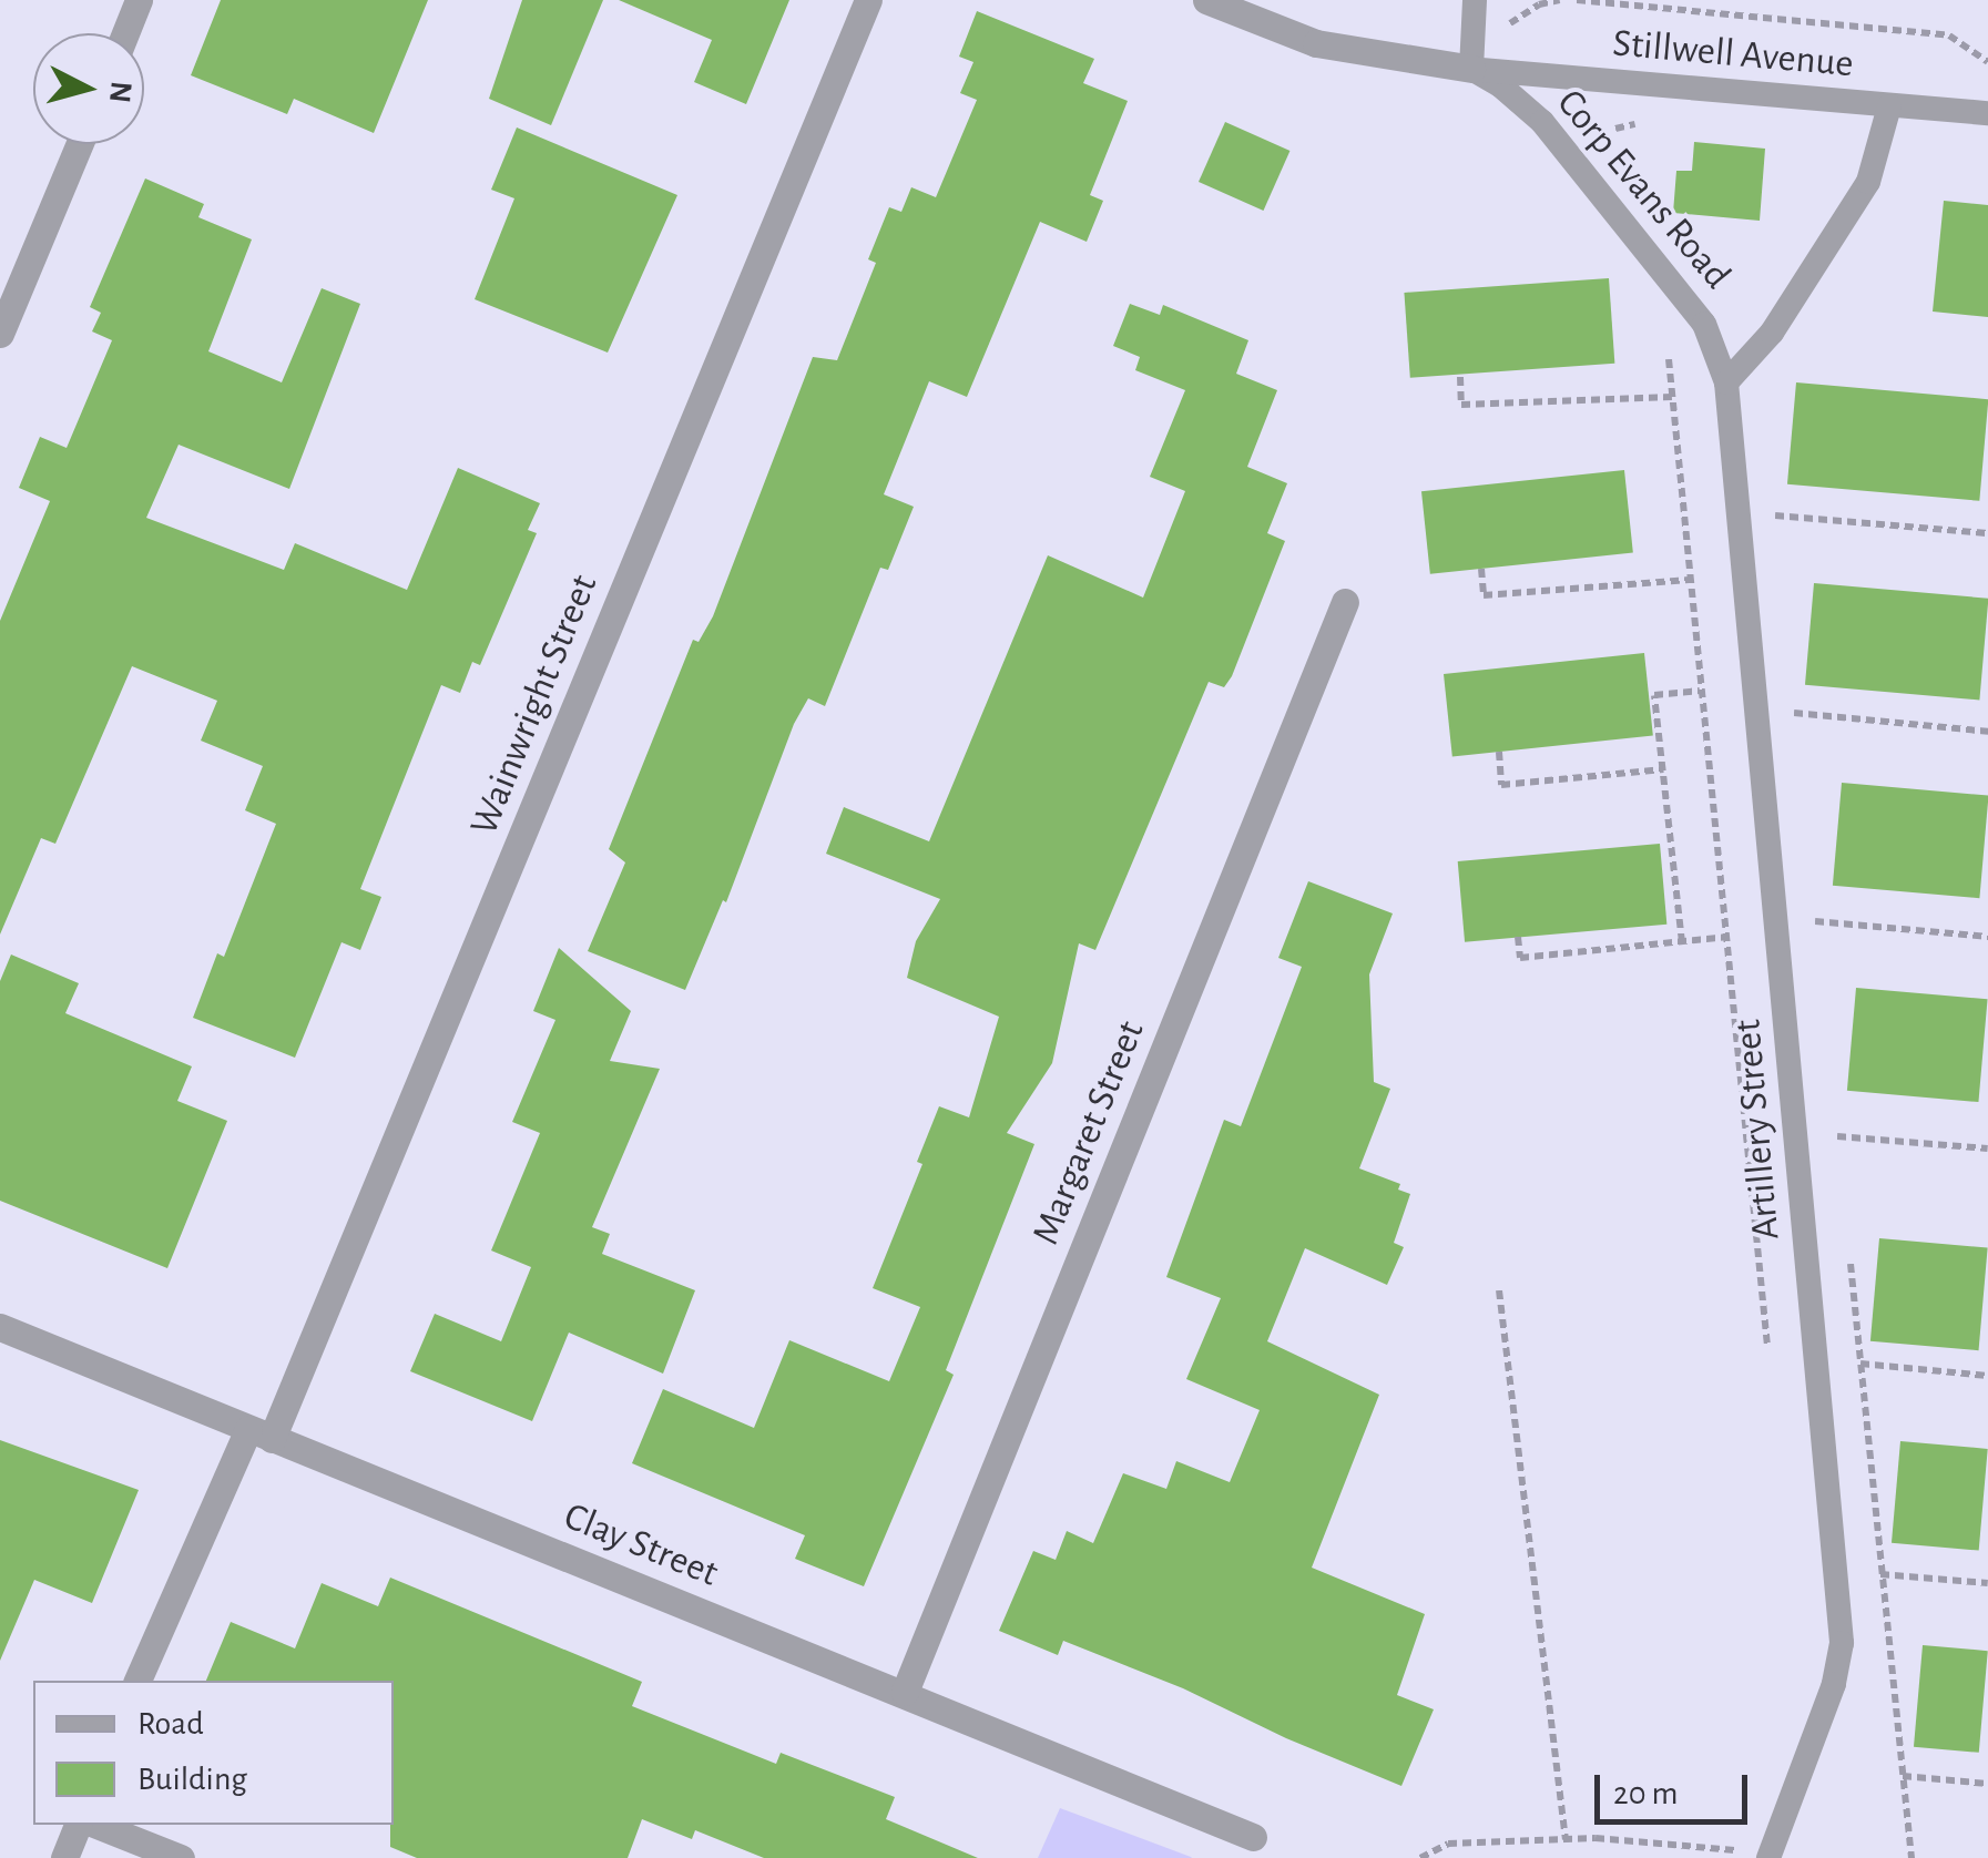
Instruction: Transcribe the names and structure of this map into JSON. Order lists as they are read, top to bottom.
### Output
{
  "streets": {
    "street": ["Wainwright Street", "Margaret Street", "Clay Street"],
    "lane": ["Stillwell Avenue", "Corp Evans Road", "Artillery Street"]
  },
  "crossings": [
    ["Stillwell Avenue", "Corp Evans Road"],
    ["Corp Evans Road", "Artillery Street"],
    ["Wainwright Street", "Clay Street"],
    ["Margaret Street", "Clay Street"]
  ],
  "legend": ["Road", "Building"],
  "scale_bar": "20 m",
  "north": "right"
}
